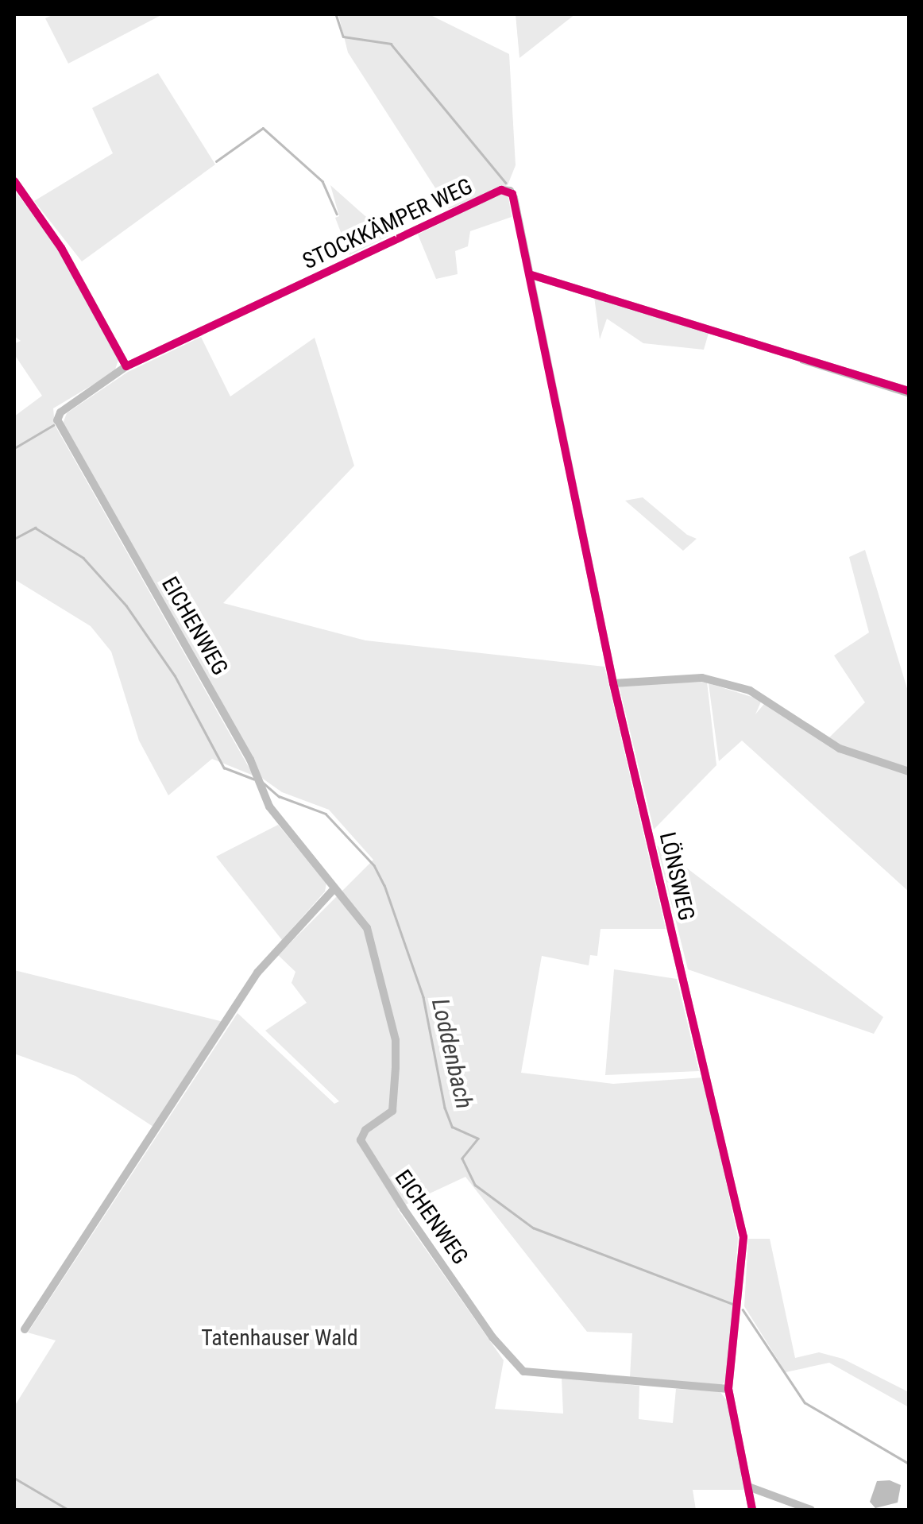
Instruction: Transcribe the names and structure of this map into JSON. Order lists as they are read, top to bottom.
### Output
{
  "streets": {
    "street": ["STOCKKÄMPER WEG", "EICHENWEG", "LÖNSWEG"]
  },
  "crossings": [
    ["STOCKKÄMPER WEG", "EICHENWEG"],
    ["STOCKKÄMPER WEG", "LÖNSWEG"],
    ["EICHENWEG", "LÖNSWEG"]
  ],
  "water": ["Loddenbach"],
  "parks": ["Tatenhauser Wald"]
}
